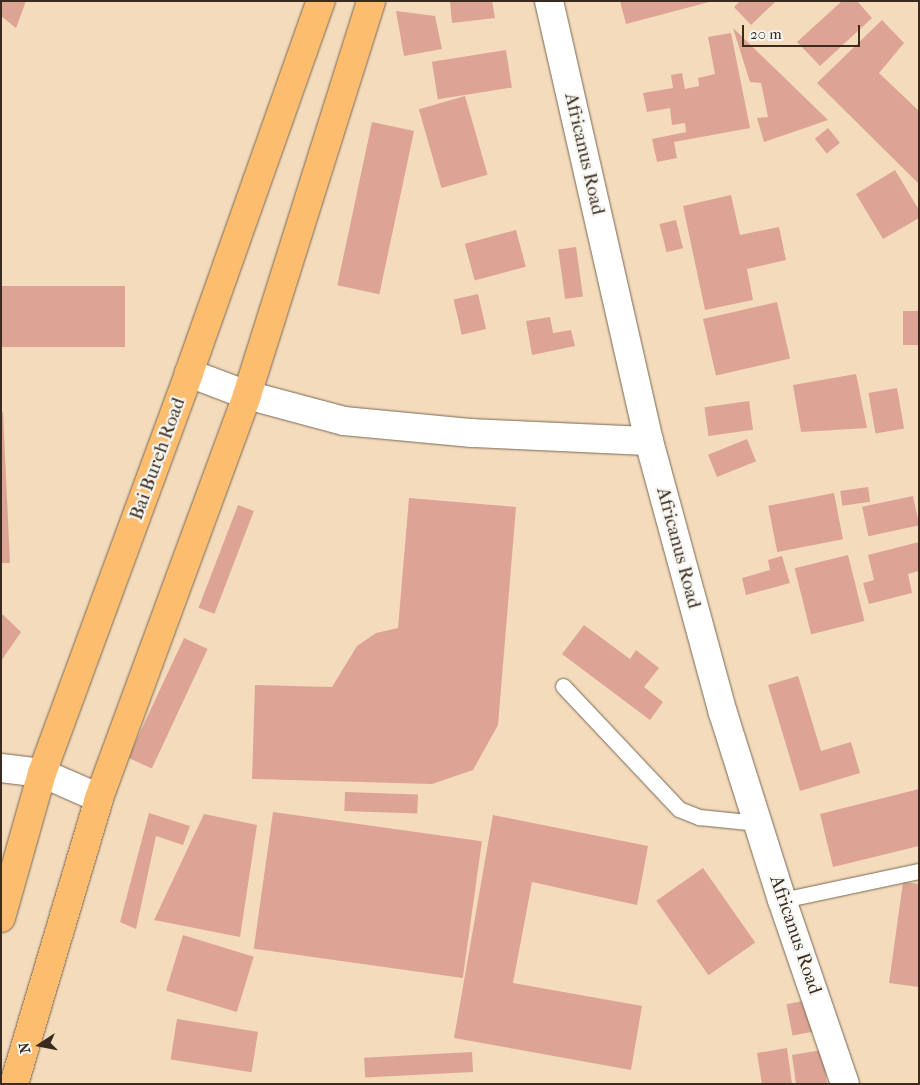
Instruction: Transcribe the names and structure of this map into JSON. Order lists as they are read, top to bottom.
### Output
{
  "streets": {
    "highway": ["Bai Bureh Road"],
    "street": ["Africanus Road"]
  },
  "scale_bar": "20 m",
  "north": "left"
}
